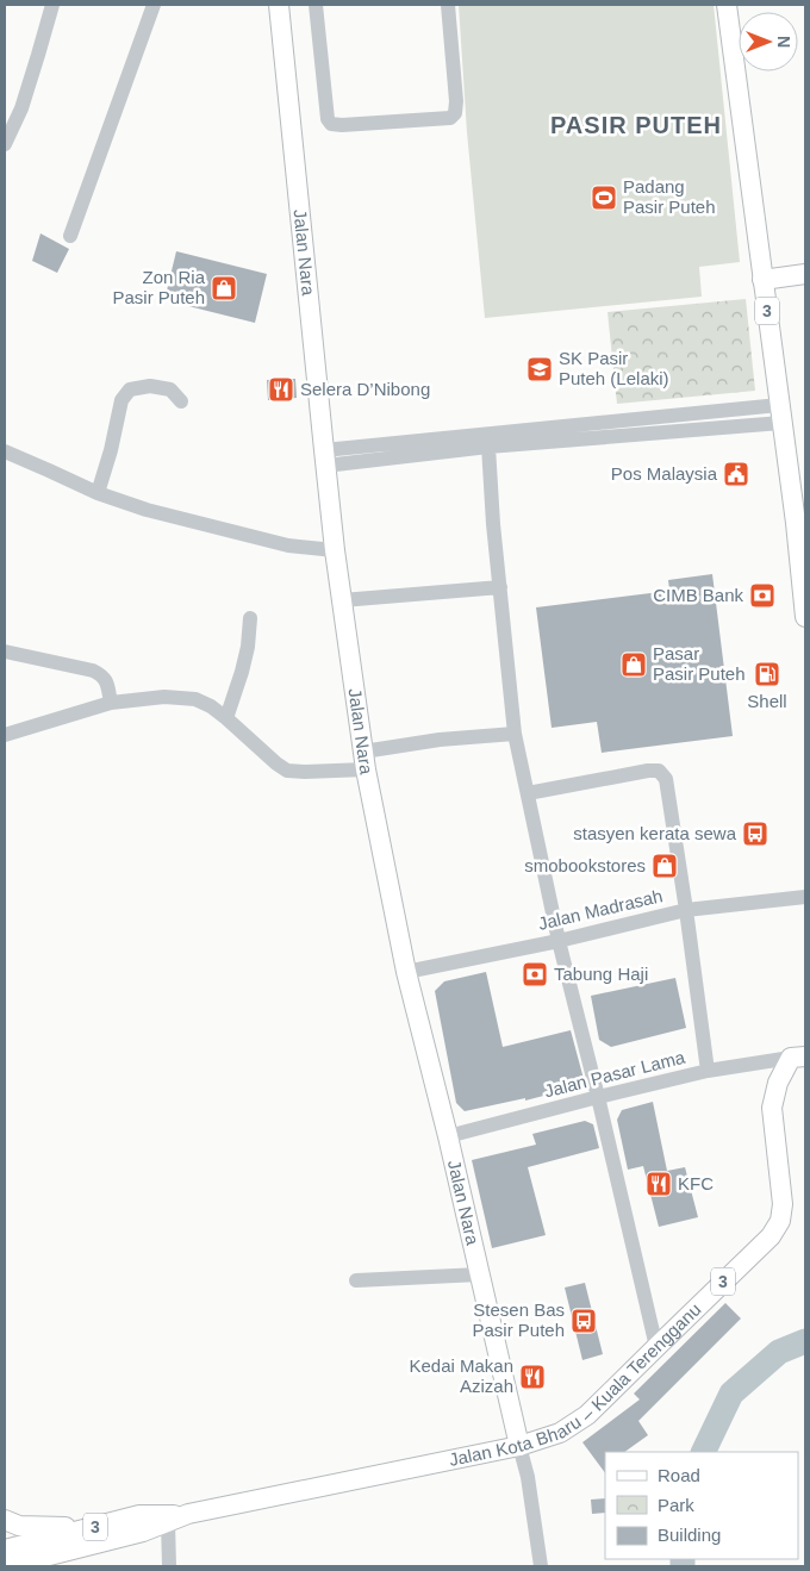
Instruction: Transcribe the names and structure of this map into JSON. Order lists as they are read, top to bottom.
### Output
{
  "streets": {
    "main road": ["Jalan Nara", "3", "Jalan Kota Bharu – Kuala Terengganu"],
    "street": ["Jalan Madrasah", "Jalan Pasar Lama"]
  },
  "crossings": [
    ["Jalan Nara", "Jalan Madrasah"],
    ["Jalan Nara", "Jalan Pasar Lama"],
    ["Jalan Nara", "Jalan Kota Bharu – Kuala Terengganu"],
    ["Jalan Pasar Lama", "Jalan Kota Bharu – Kuala Terengganu"]
  ],
  "districts": ["PASIR PUTEH"],
  "places": {
    "sports": ["Padang Pasir Puteh"],
    "shop": ["Zon Ria Pasir Puteh", "Pasar Pasir Puteh", "smobookstores"],
    "school or university": ["SK Pasir Puteh (Lelaki)"],
    "restaurant": ["Selera D’Nibong", "KFC", "Kedai Makan Azizah"],
    "public building": ["Pos Malaysia"],
    "bank": ["CIMB Bank", "Tabung Haji"],
    "fuel station": ["Shell"],
    "bus stop": ["stasyen kerata sewa", "Stesen Bas Pasir Puteh"]
  },
  "legend": ["Road", "Park", "Building"],
  "north": "right"
}
